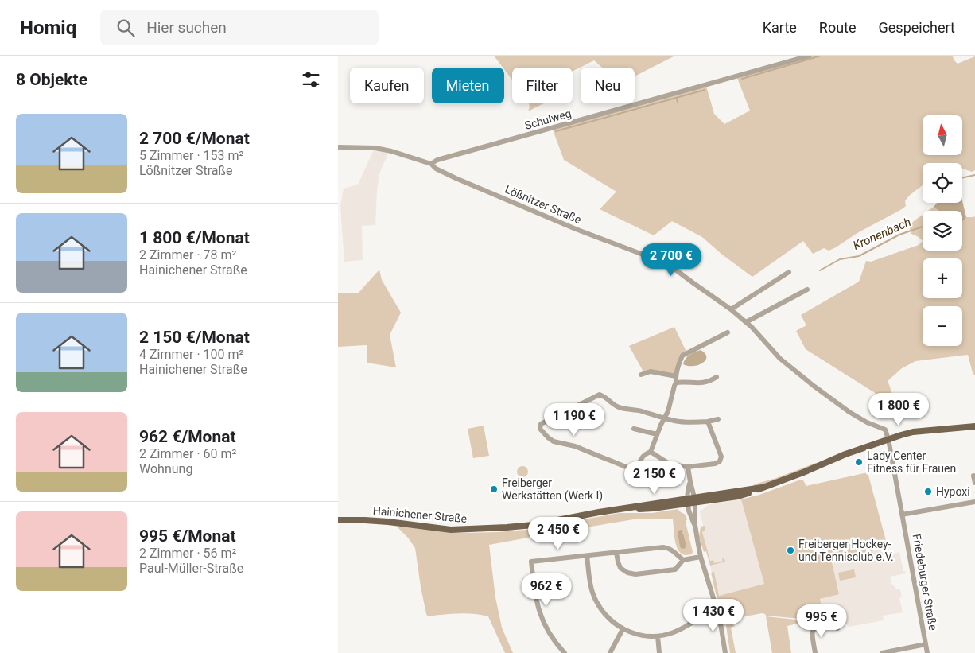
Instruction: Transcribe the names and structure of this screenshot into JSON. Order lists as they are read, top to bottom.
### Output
{
  "streets": {
    "main road": ["Hainichener Straße"],
    "street": ["Schulweg", "Lößnitzer Straße", "Friedeburger Straße"]
  },
  "crossings": [
    ["Schulweg", "Lößnitzer Straße"],
    ["Lößnitzer Straße", "Hainichener Straße"],
    ["Lößnitzer Straße", "Friedeburger Straße"],
    ["Hainichener Straße", "Friedeburger Straße"]
  ],
  "water": ["Kronenbach"],
  "places": [
    "Lady Center Fitness für Frauen",
    "Freiberger Werkstätten (Werk I)",
    "Hypoxi",
    "Freiberger Hockey- und Tennisclub e.V."
  ],
  "north": "top",
  "page": {
    "header": "Homiq",
    "search": "Hier suchen",
    "nav": ["Karte", "Route", "Gespeichert"],
    "heading": "8 Objekte",
    "chip": [
      "Kaufen",
      "Mieten",
      "Filter",
      "Neu"
    ],
    "list": [
      {
        "name": "2 700 €/Monat",
        "note": "5 Zimmer · 153 m² · Lößnitzer Straße"
      },
      {
        "name": "1 800 €/Monat",
        "note": "2 Zimmer · 78 m² · Hainichener Straße"
      },
      {
        "name": "2 150 €/Monat",
        "note": "4 Zimmer · 100 m² · Hainichener Straße"
      },
      {
        "name": "962 €/Monat",
        "note": "2 Zimmer · 60 m² · Wohnung"
      },
      {
        "name": "995 €/Monat",
        "note": "2 Zimmer · 56 m² · Paul-Müller-Straße"
      }
    ],
    "map_buttons": ["+", "−"],
    "price": [
      "2 700 €",
      "1 800 €",
      "1 190 €",
      "2 150 €",
      "2 450 €",
      "962 €",
      "1 430 €",
      "995 €"
    ]
  }
}
